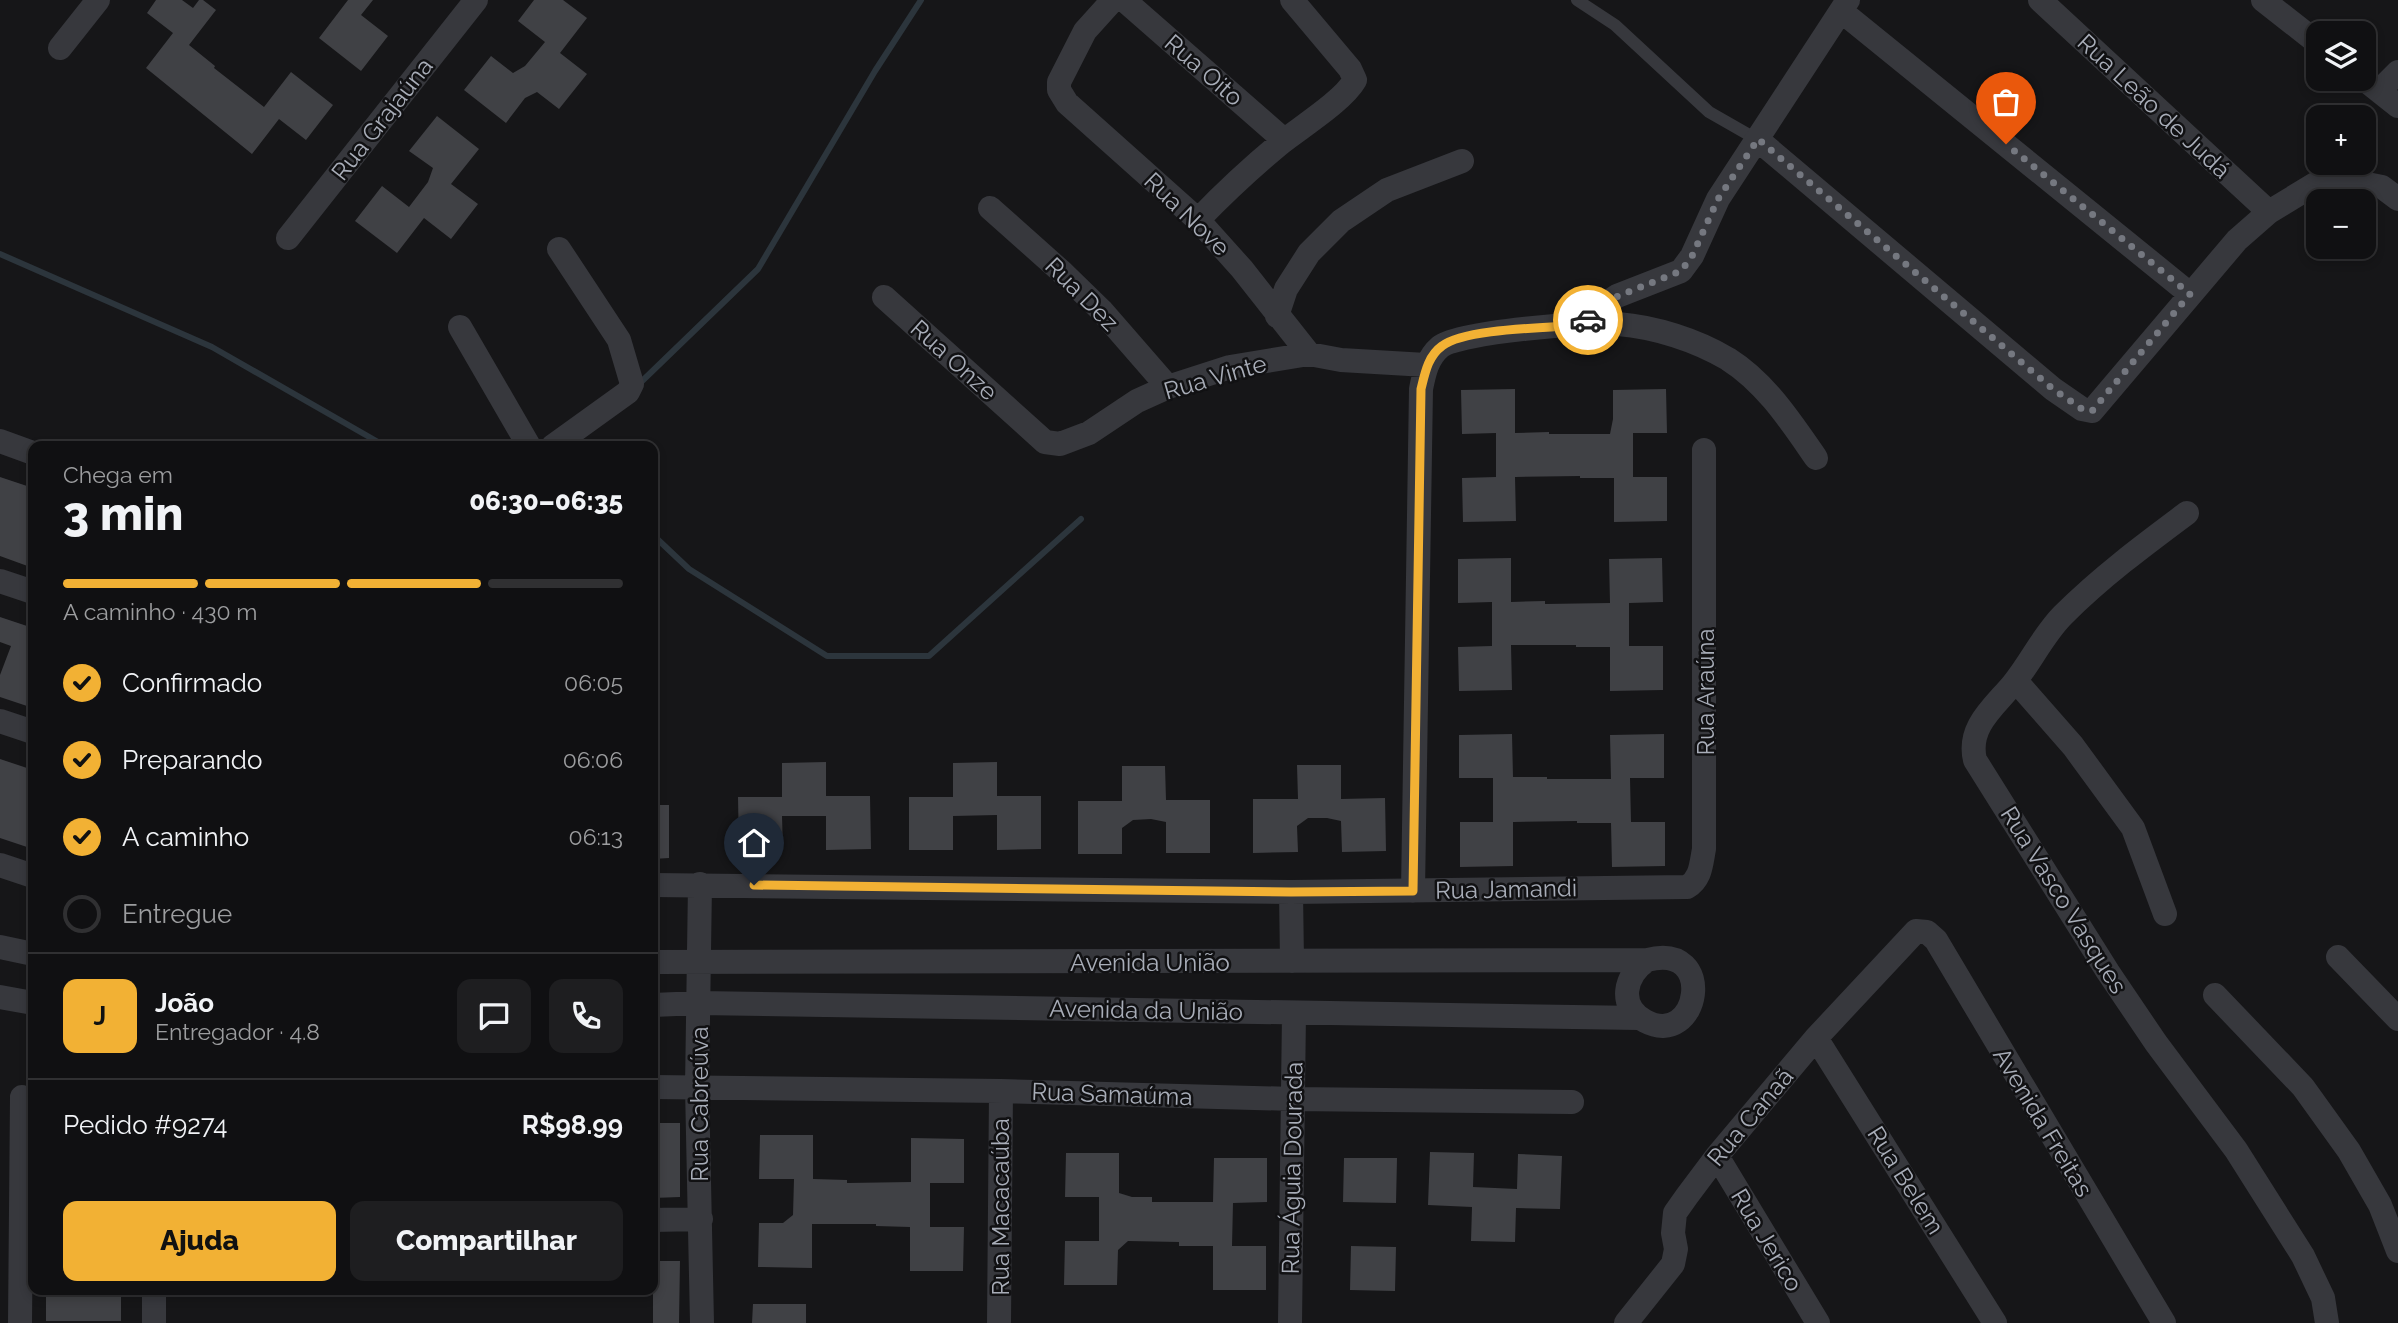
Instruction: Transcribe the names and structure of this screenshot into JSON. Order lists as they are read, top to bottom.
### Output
{
  "streets": {
    "street": [
      "Rua Oito",
      "Rua Leão de Judá",
      "Rua Grajaúna",
      "Rua Nove",
      "Rua Dez",
      "Rua Onze",
      "Rua Vinte",
      "Rua Araúna",
      "Rua Jamandi",
      "Rua Vasco Vasques",
      "Avenida União",
      "Avenida da União",
      "Rua Samaúma",
      "Rua Cabreúva",
      "Rua Canaã",
      "Avenida Freitas",
      "Rua Águia Dourada",
      "Rua Belem",
      "Rua Macacaúba",
      "Rua Jerico"
    ]
  },
  "crossings": [
    ["Rua Nove", "Rua Vinte"],
    ["Rua Dez", "Rua Vinte"],
    ["Rua Onze", "Rua Vinte"],
    ["Rua Araúna", "Rua Jamandi"],
    ["Rua Jamandi", "Rua Cabreúva"],
    ["Avenida União", "Avenida da União"],
    ["Avenida União", "Rua Cabreúva"],
    ["Avenida da União", "Rua Cabreúva"],
    ["Avenida da União", "Rua Águia Dourada"],
    ["Rua Samaúma", "Rua Cabreúva"],
    ["Rua Samaúma", "Rua Águia Dourada"],
    ["Rua Samaúma", "Rua Macacaúba"],
    ["Rua Canaã", "Avenida Freitas"],
    ["Rua Canaã", "Rua Belem"],
    ["Rua Canaã", "Rua Jerico"]
  ],
  "page": {
    "map_buttons": ["+", "−"],
    "heading": ["3 min", "Chega em", "06:30–06:35"],
    "panel": [
      "João",
      "Entregador · 4.8",
      "Pedido #9274",
      "R$98.99"
    ],
    "bar": "A caminho · 430 m",
    "list": [
      ["Confirmado", "06:05"],
      ["Preparando", "06:06"],
      ["A caminho", "06:13"],
      "Entregue"
    ],
    "round": "J",
    "buttons": ["Ajuda", "Compartilhar"]
  }
}
